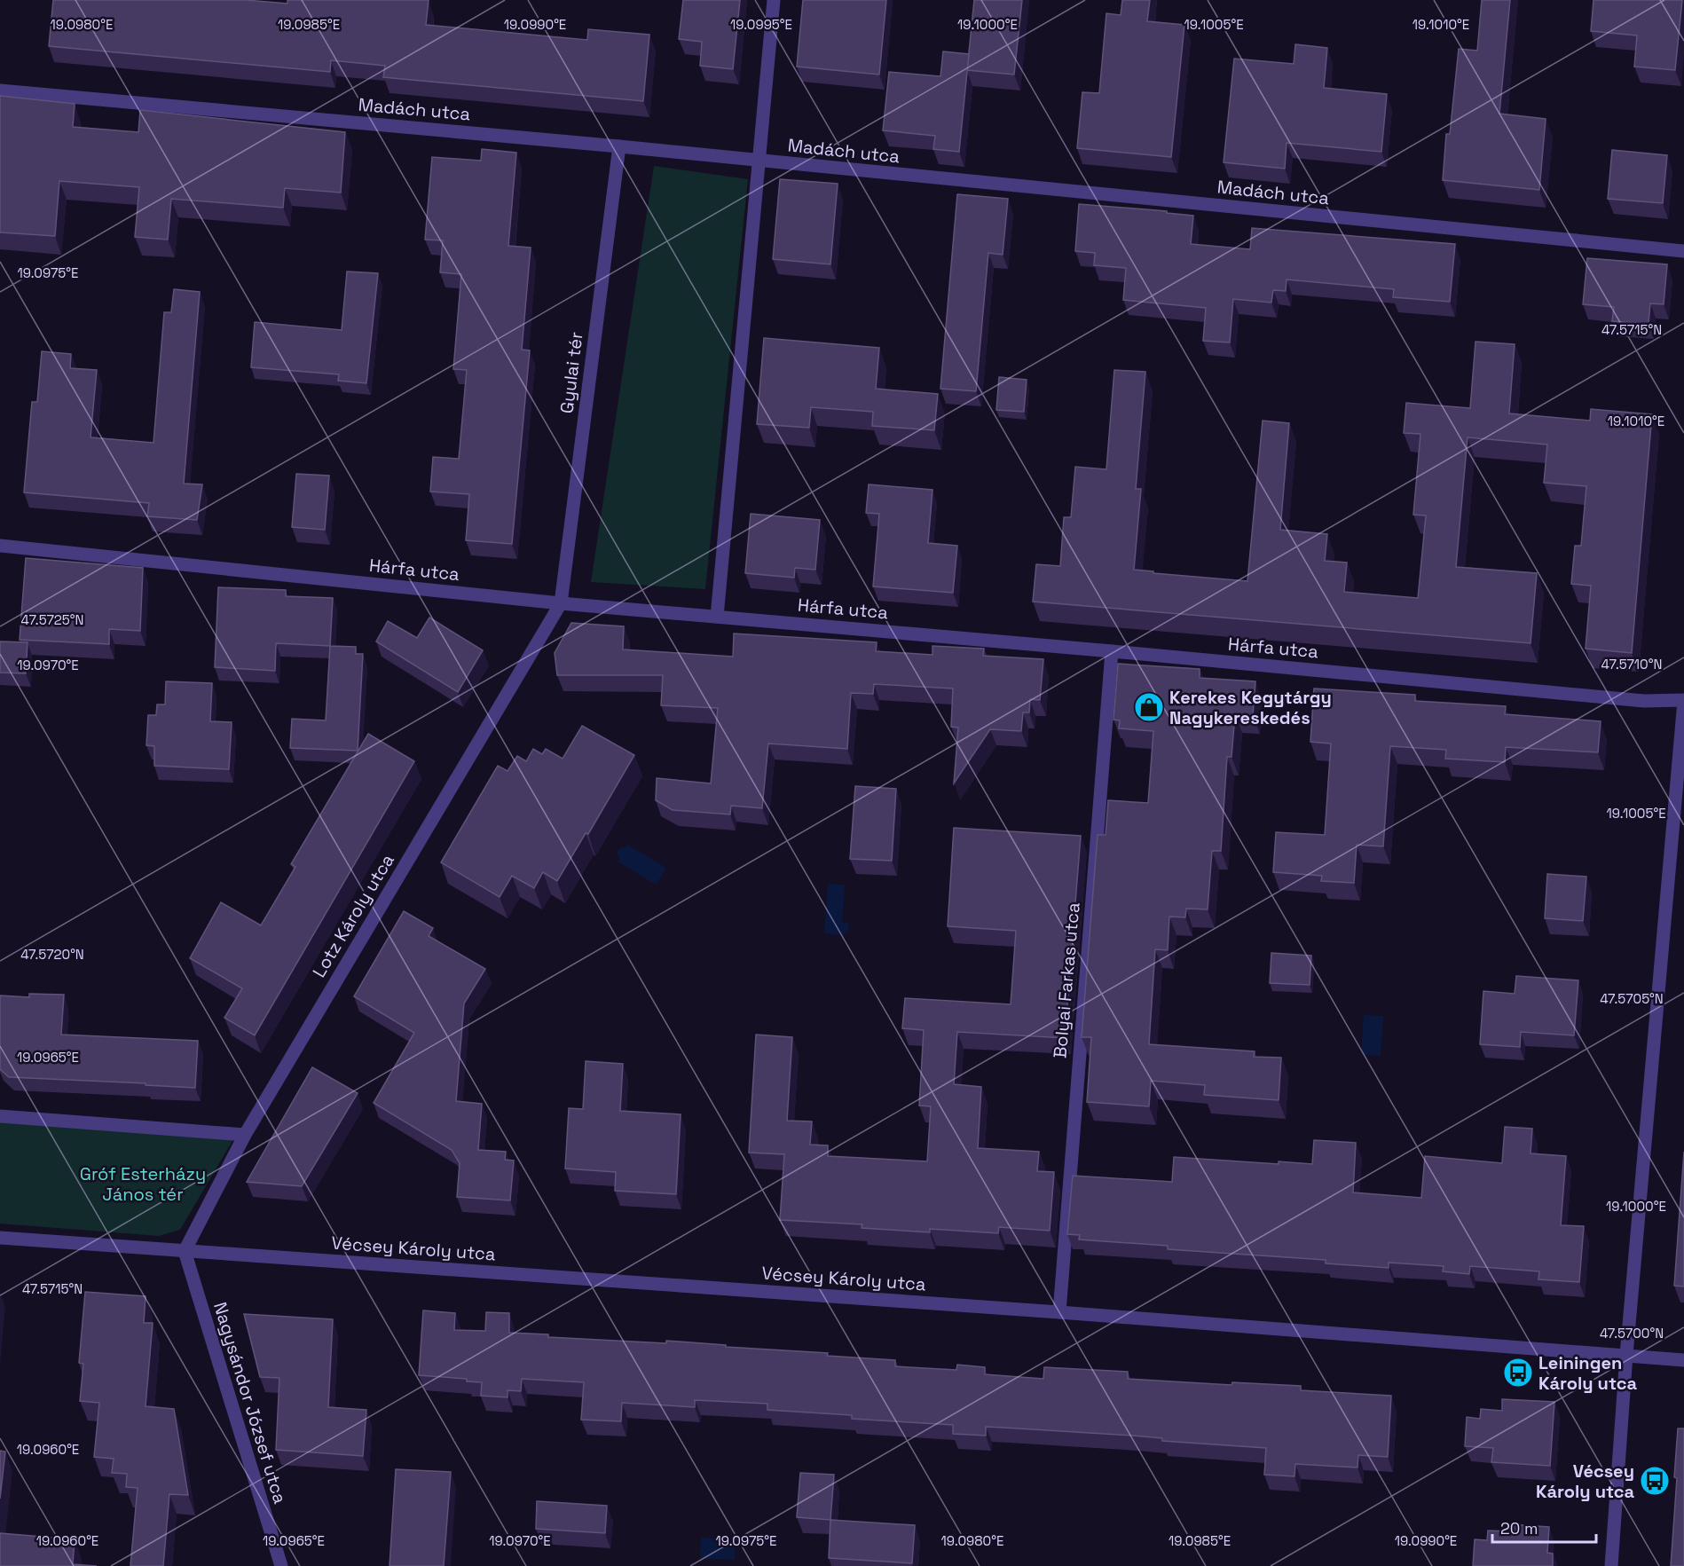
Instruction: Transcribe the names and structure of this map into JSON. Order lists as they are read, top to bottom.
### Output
{
  "streets": {
    "street": [
      "Madách utca",
      "Gyulai tér",
      "Hárfa utca",
      "Lotz Károly utca",
      "Bolyai Farkas utca",
      "Vécsey Károly utca",
      "Nagysándor József utca"
    ]
  },
  "crossings": [
    ["Madách utca", "Gyulai tér"],
    ["Gyulai tér", "Hárfa utca"],
    ["Gyulai tér", "Lotz Károly utca"],
    ["Hárfa utca", "Lotz Károly utca"],
    ["Hárfa utca", "Bolyai Farkas utca"],
    ["Lotz Károly utca", "Vécsey Károly utca"],
    ["Lotz Károly utca", "Nagysándor József utca"],
    ["Bolyai Farkas utca", "Vécsey Károly utca"],
    ["Vécsey Károly utca", "Nagysándor József utca"]
  ],
  "parks": ["Gróf Esterházy János tér"],
  "places": {
    "shop": ["Kerekes Kegytárgy Nagykereskedés"],
    "bus stop": ["Leiningen Károly utca", "Vécsey Károly utca"]
  },
  "scale_bar": "20 m",
  "coordinates": [
    "19.0980°E",
    "19.0985°E",
    "19.0990°E",
    "19.0995°E",
    "19.1000°E",
    "19.1005°E",
    "19.1010°E",
    "19.0975°E",
    "47.5715°N",
    "47.5725°N",
    "47.5710°N",
    "19.0970°E",
    "47.5720°N",
    "47.5705°N",
    "19.0965°E",
    "47.5700°N",
    "19.0960°E"
  ]
}
